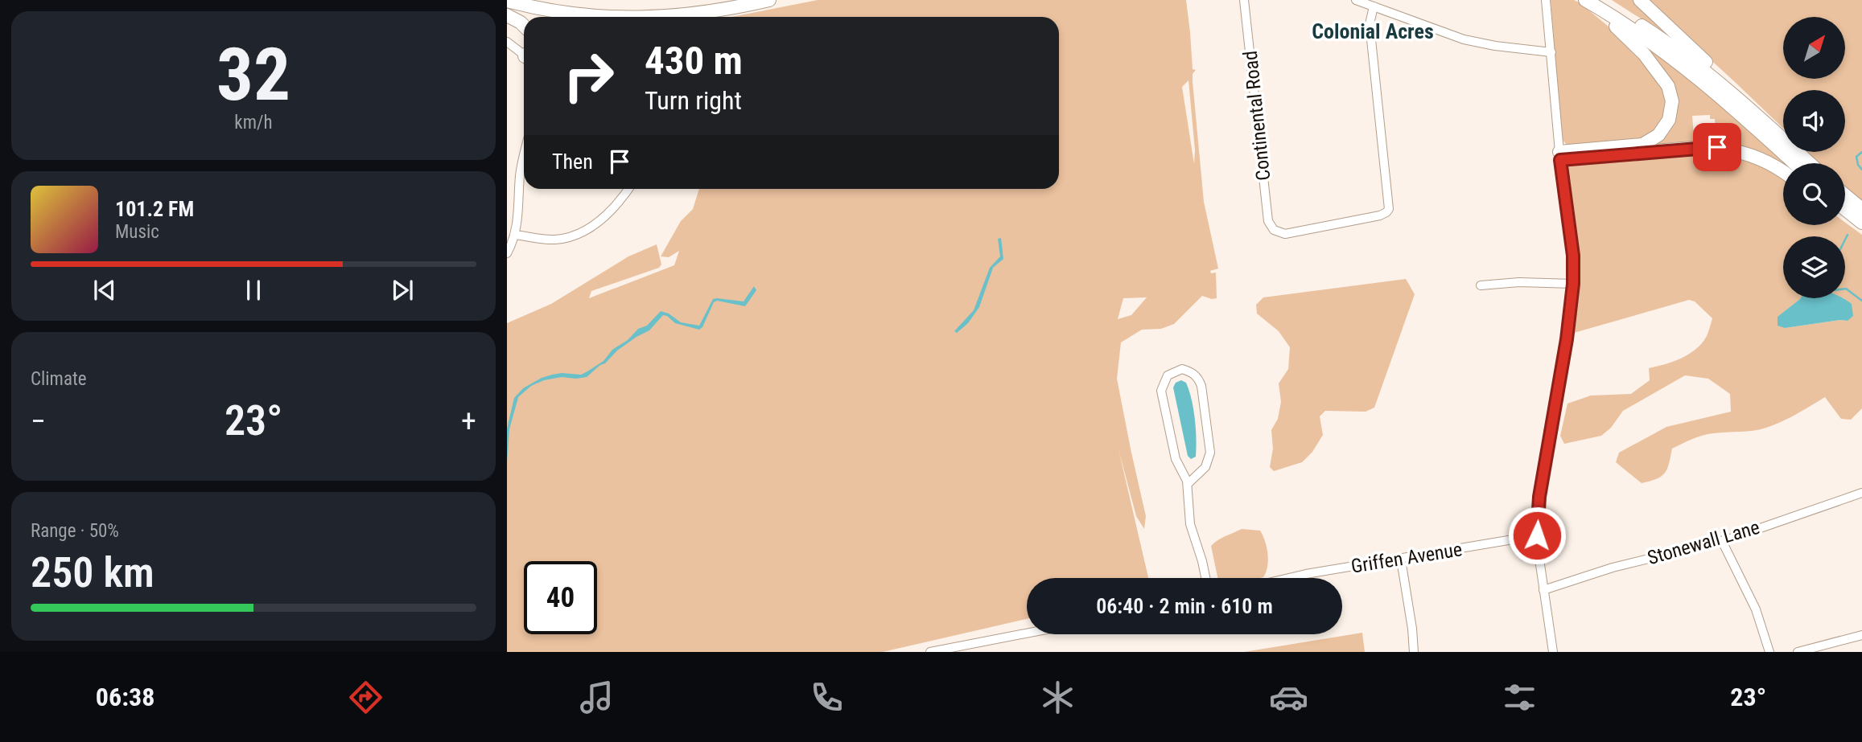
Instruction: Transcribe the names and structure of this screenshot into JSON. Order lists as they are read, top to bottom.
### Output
{
  "streets": {
    "street": ["Continental Road", "Stonewall Lane", "Griffen Avenue"]
  },
  "districts": ["Colonial Acres"],
  "north": "top right",
  "page": {
    "tile": [
      ["32", "km/h"],
      "Climate",
      ["Range · 50%", "250 km"]
    ],
    "turn": ["430 m", "Turn right"],
    "then": "Then",
    "song": ["101.2 FM", "Music"],
    "heat": ["−", "23°", "+"],
    "limit": "40",
    "trip": "06:40 · 2 min · 610 m",
    "tabs": ["06:38", "23°"]
  }
}
